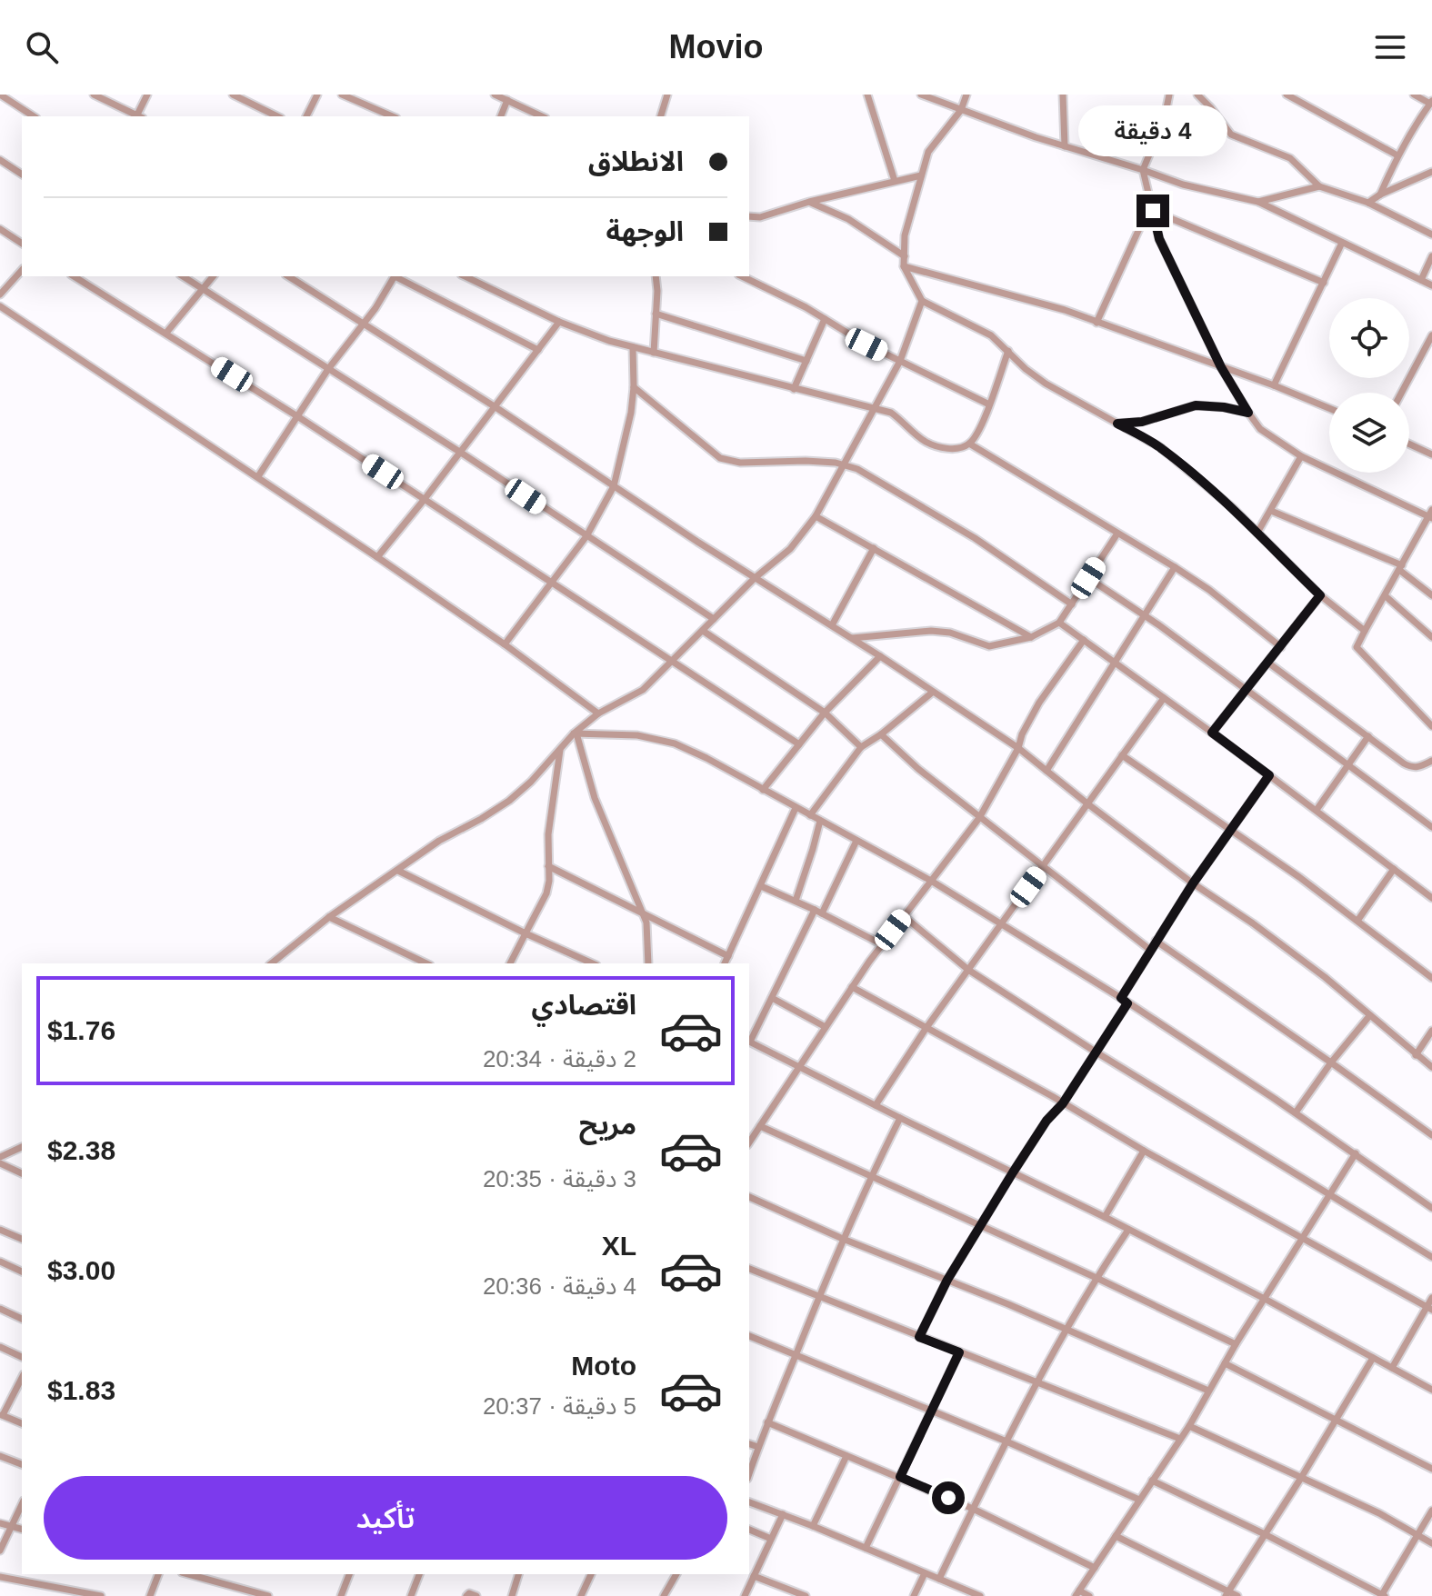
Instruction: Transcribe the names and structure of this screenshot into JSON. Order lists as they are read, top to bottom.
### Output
{
  "page": {
    "header": "Movio",
    "bubble": "4 دقيقة",
    "banner": ["الانطلاق", "الوجهة"],
    "list": [
      {
        "name": "اقتصادي",
        "note": "2 دقيقة · 20:34",
        "value": "$1.76"
      },
      {
        "name": "مريح",
        "note": "3 دقيقة · 20:35",
        "value": "$2.38"
      },
      {
        "name": "XL",
        "note": "4 دقيقة · 20:36",
        "value": "$3.00"
      },
      {
        "name": "Moto",
        "note": "5 دقيقة · 20:37",
        "value": "$1.83"
      }
    ],
    "buttons": "تأكيد"
  }
}
